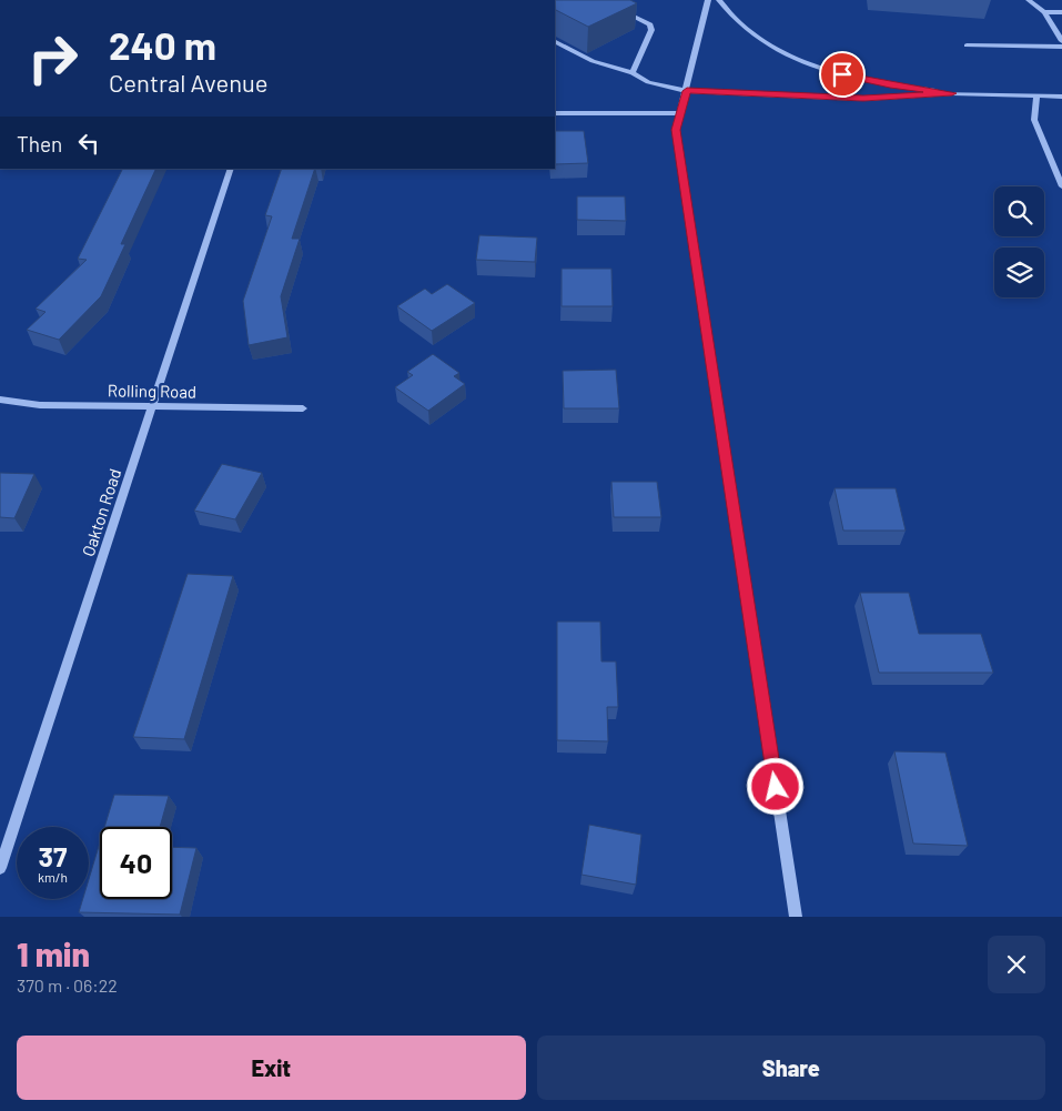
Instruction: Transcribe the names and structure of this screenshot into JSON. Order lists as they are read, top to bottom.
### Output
{
  "streets": {
    "street": ["Rolling Road", "Oakton Road"]
  },
  "crossings": [
    ["Rolling Road", "Oakton Road"]
  ],
  "page": {
    "turn": ["240 m", "Central Avenue"],
    "then": "Then",
    "speed": "37 km/h",
    "limit": "40",
    "heading": ["1 min", "370 m · 06:22"],
    "buttons": ["Exit", "Share"]
  }
}
